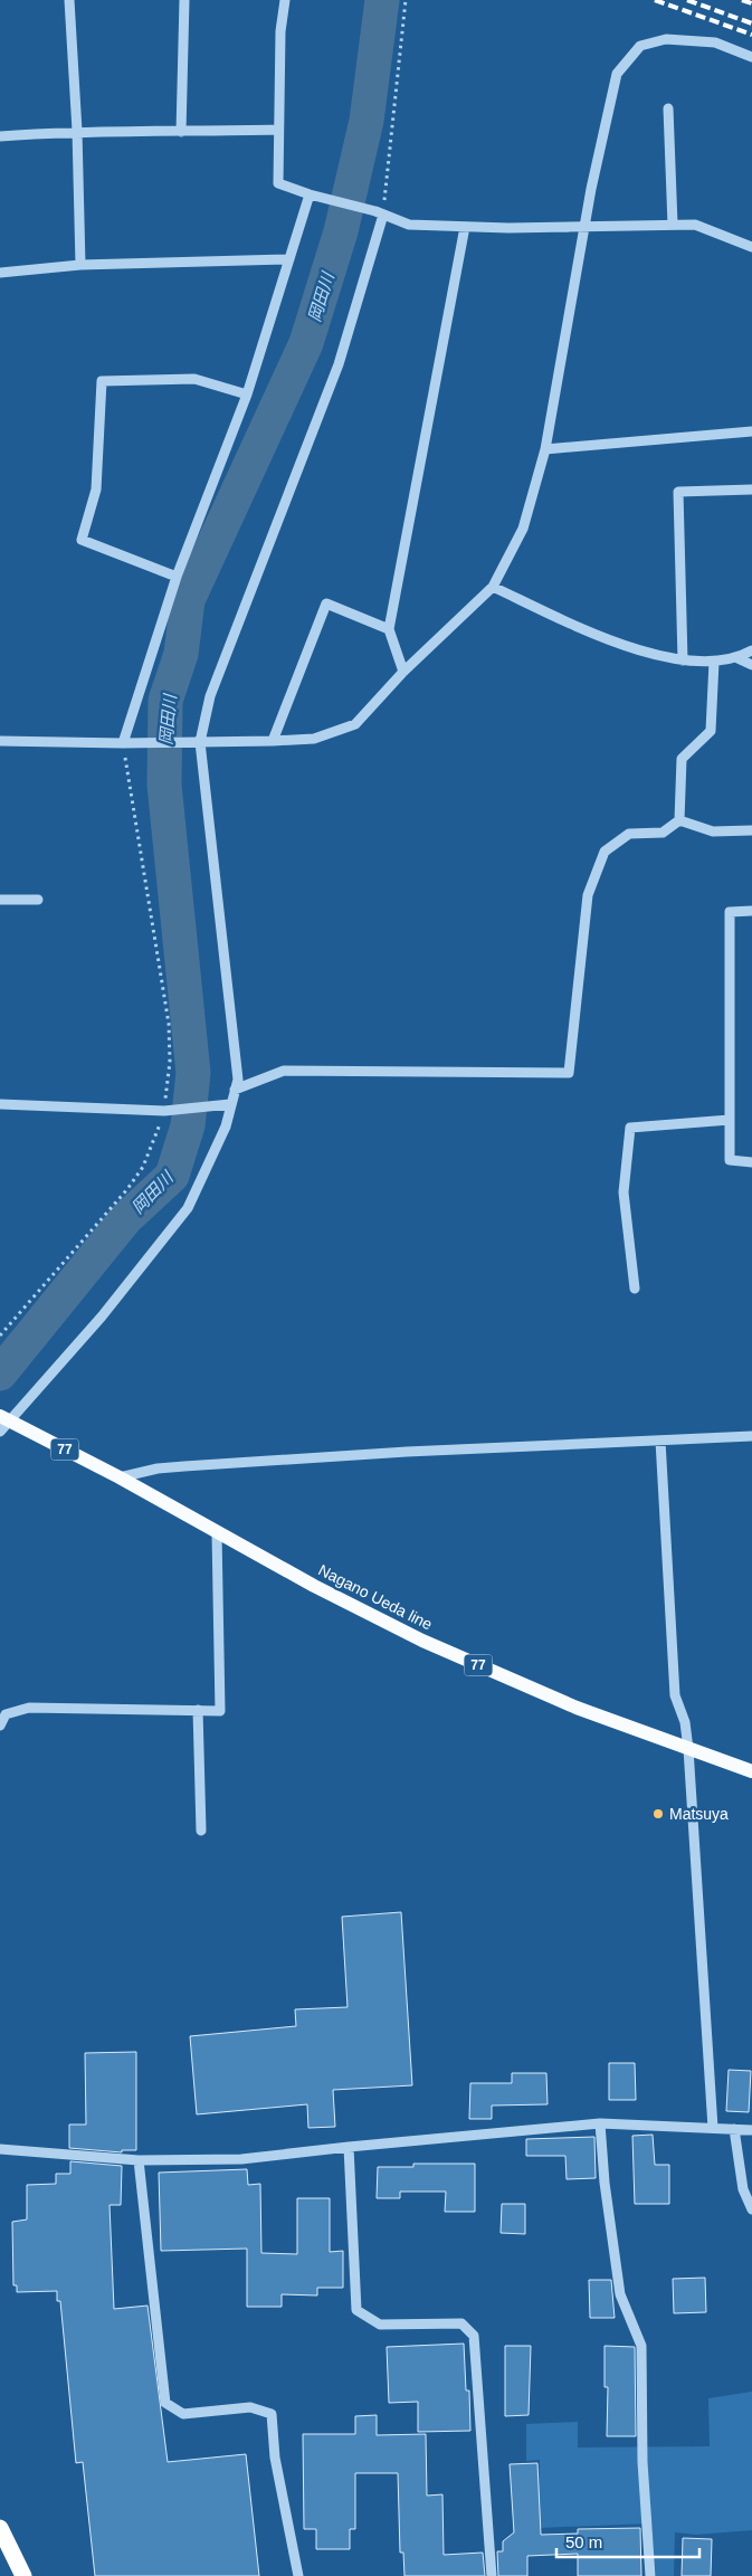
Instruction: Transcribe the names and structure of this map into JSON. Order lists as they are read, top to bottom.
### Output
{
  "streets": {
    "main road": ["77", "Nagano Ueda line"]
  },
  "water": ["岡田川"],
  "places": ["Matsuya"],
  "scale_bar": "50 m"
}
